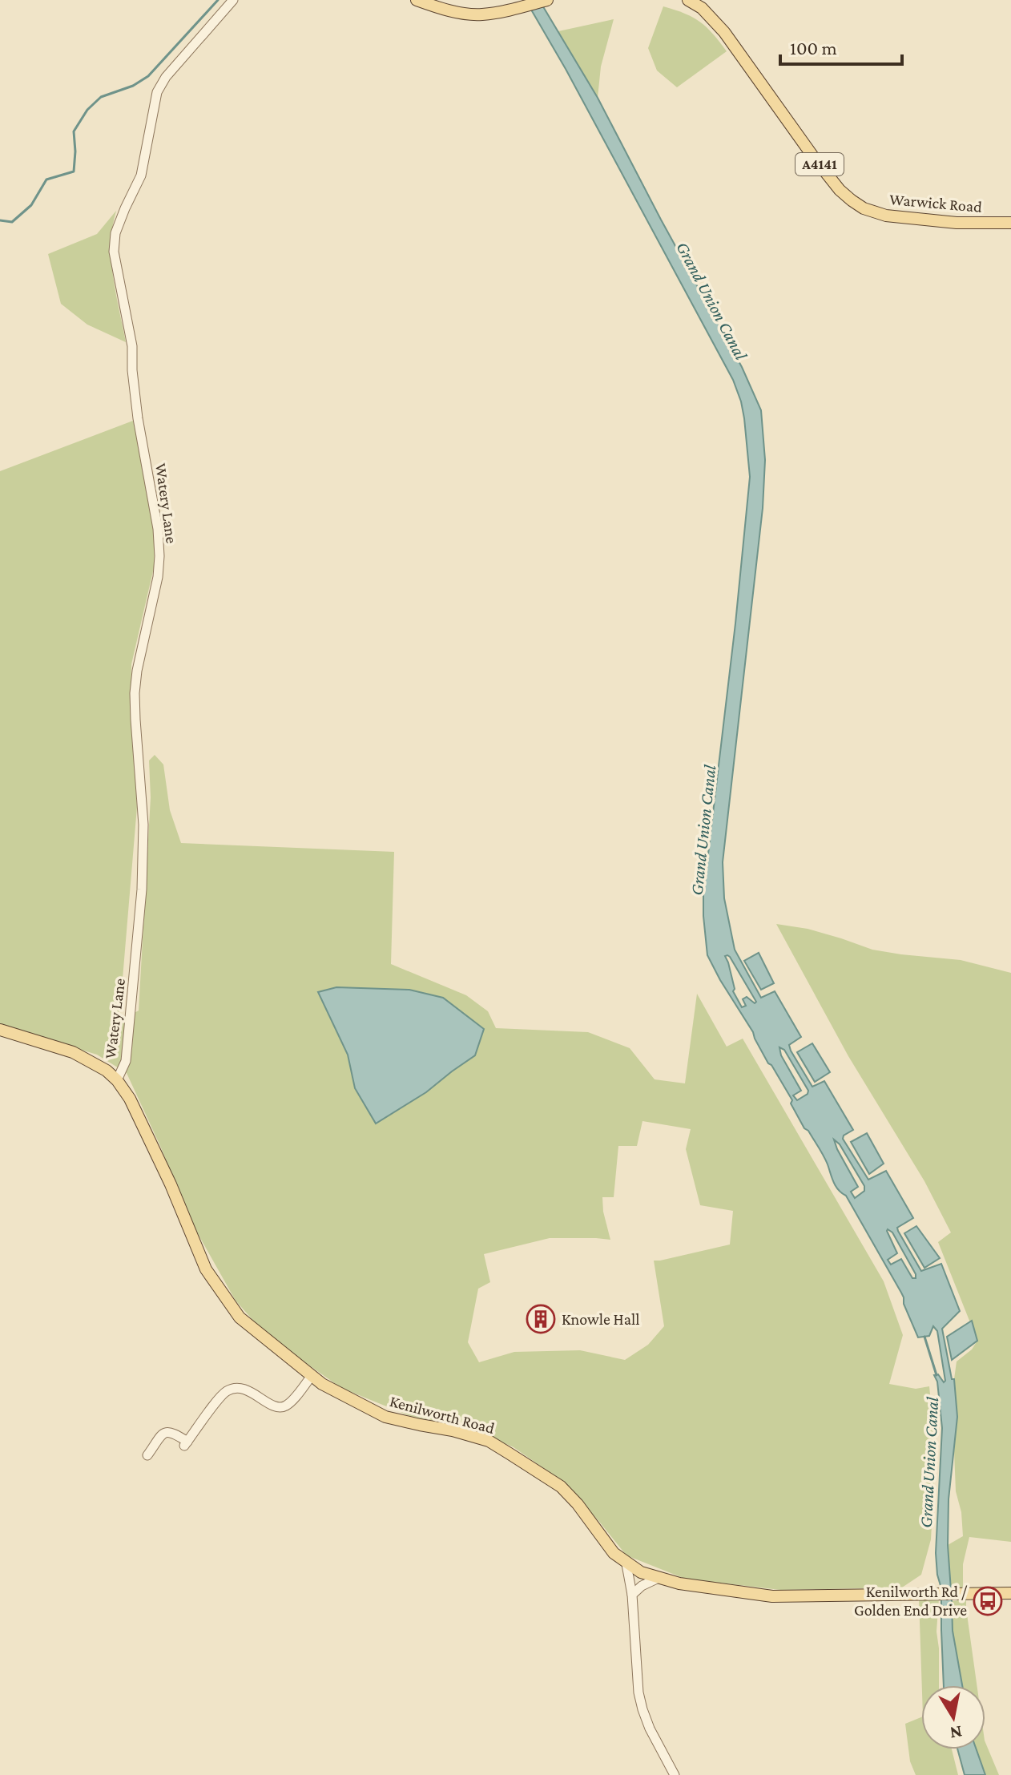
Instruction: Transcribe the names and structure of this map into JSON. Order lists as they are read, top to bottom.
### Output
{
  "streets": {
    "main road": ["A4141", "Warwick Road", "Kenilworth Road"],
    "street": ["Watery Lane"]
  },
  "crossings": [
    ["Watery Lane", "Kenilworth Road"]
  ],
  "water": ["Grand Union Canal"],
  "places": {
    "building": ["Knowle Hall"],
    "bus stop": ["Kenilworth Rd / Golden End Drive"]
  },
  "scale_bar": "100 m",
  "north": "bottom"
}
